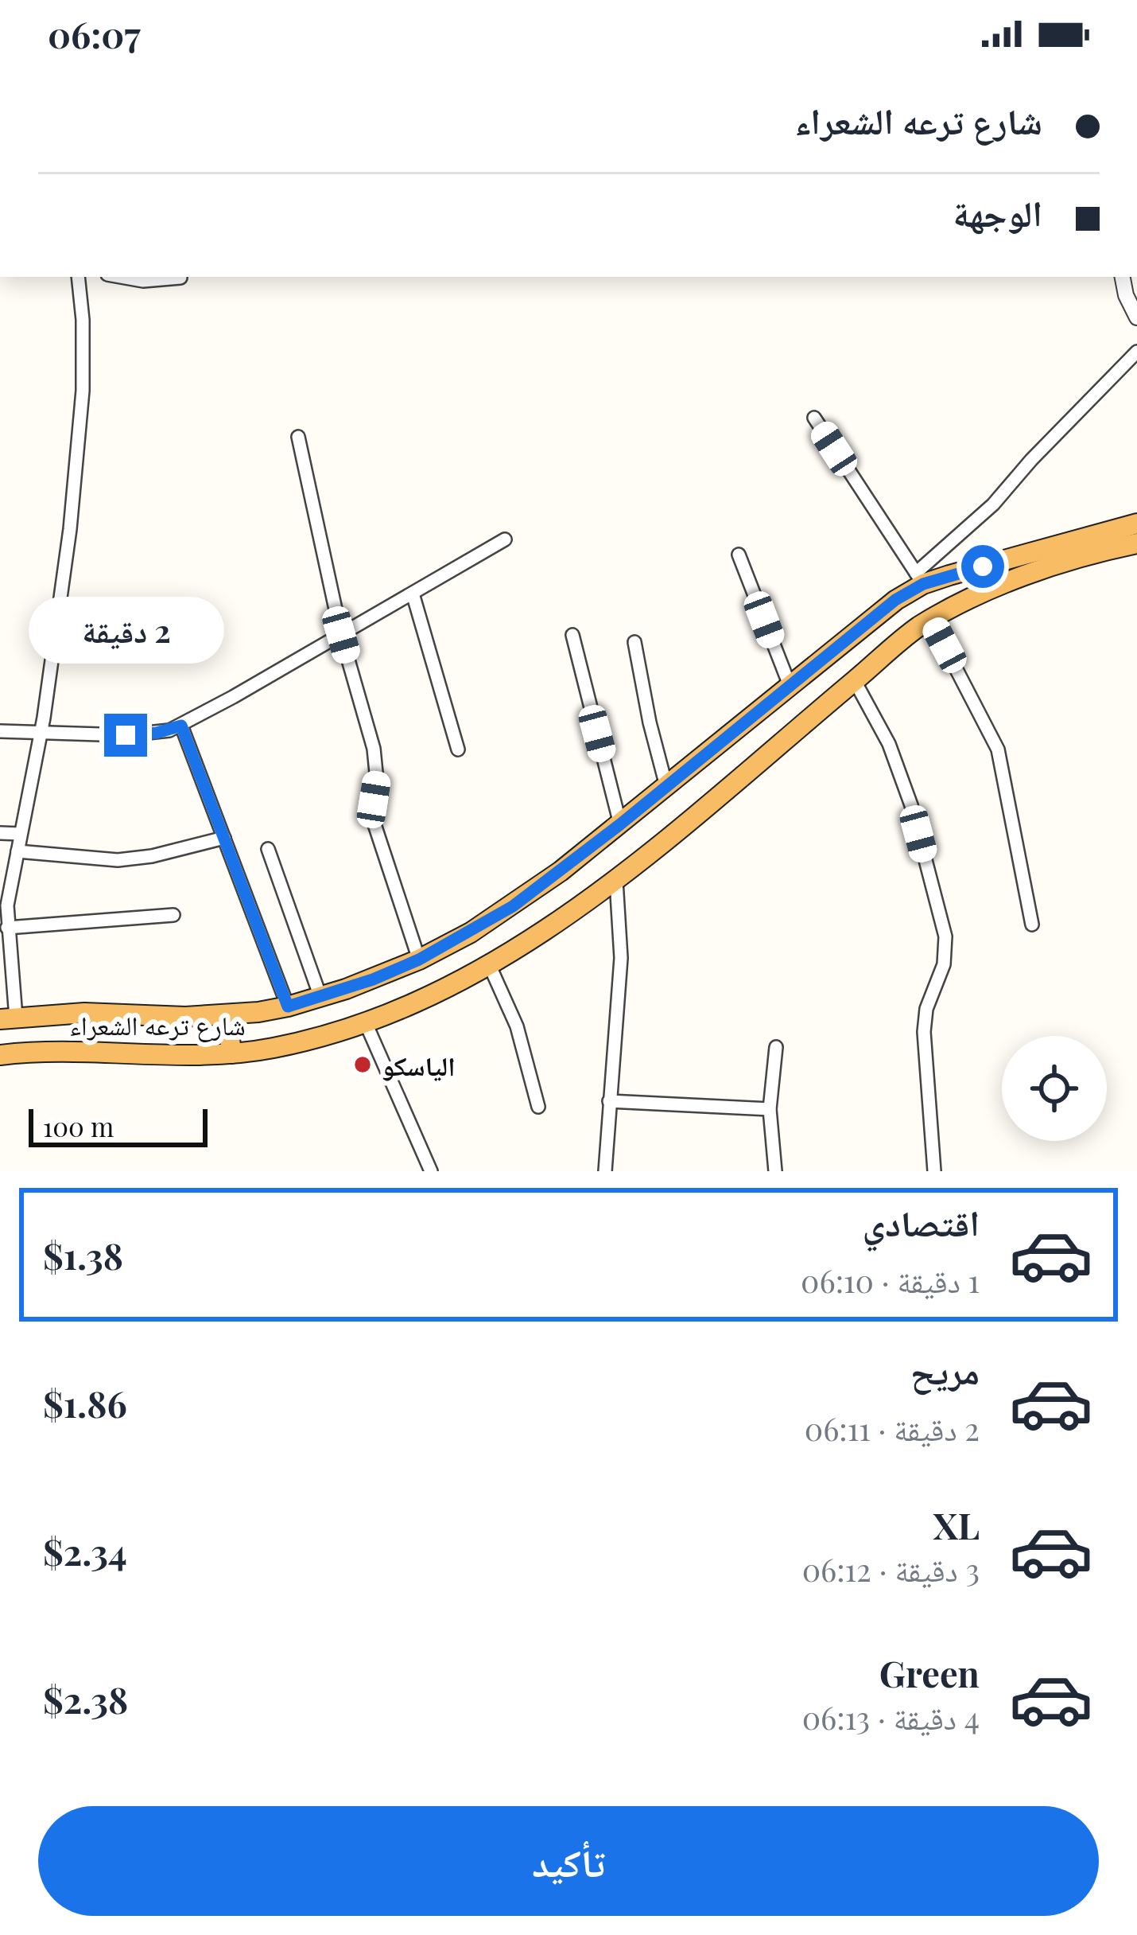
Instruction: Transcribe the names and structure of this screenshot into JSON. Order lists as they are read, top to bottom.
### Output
{
  "streets": {
    "highway": ["شارع ترعه الشعراء"]
  },
  "places": ["الياسكو"],
  "scale_bar": "100 m",
  "page": {
    "status": "06:07",
    "banner": ["شارع ترعه الشعراء", "الوجهة"],
    "bubble": "2 دقيقة",
    "scale": "100 m",
    "list": [
      {
        "name": "اقتصادي",
        "note": "1 دقيقة · 06:10",
        "value": "$1.38"
      },
      {
        "name": "مريح",
        "note": "2 دقيقة · 06:11",
        "value": "$1.86"
      },
      {
        "name": "XL",
        "note": "3 دقيقة · 06:12",
        "value": "$2.34"
      },
      {
        "name": "Green",
        "note": "4 دقيقة · 06:13",
        "value": "$2.38"
      }
    ],
    "buttons": "تأكيد"
  }
}
